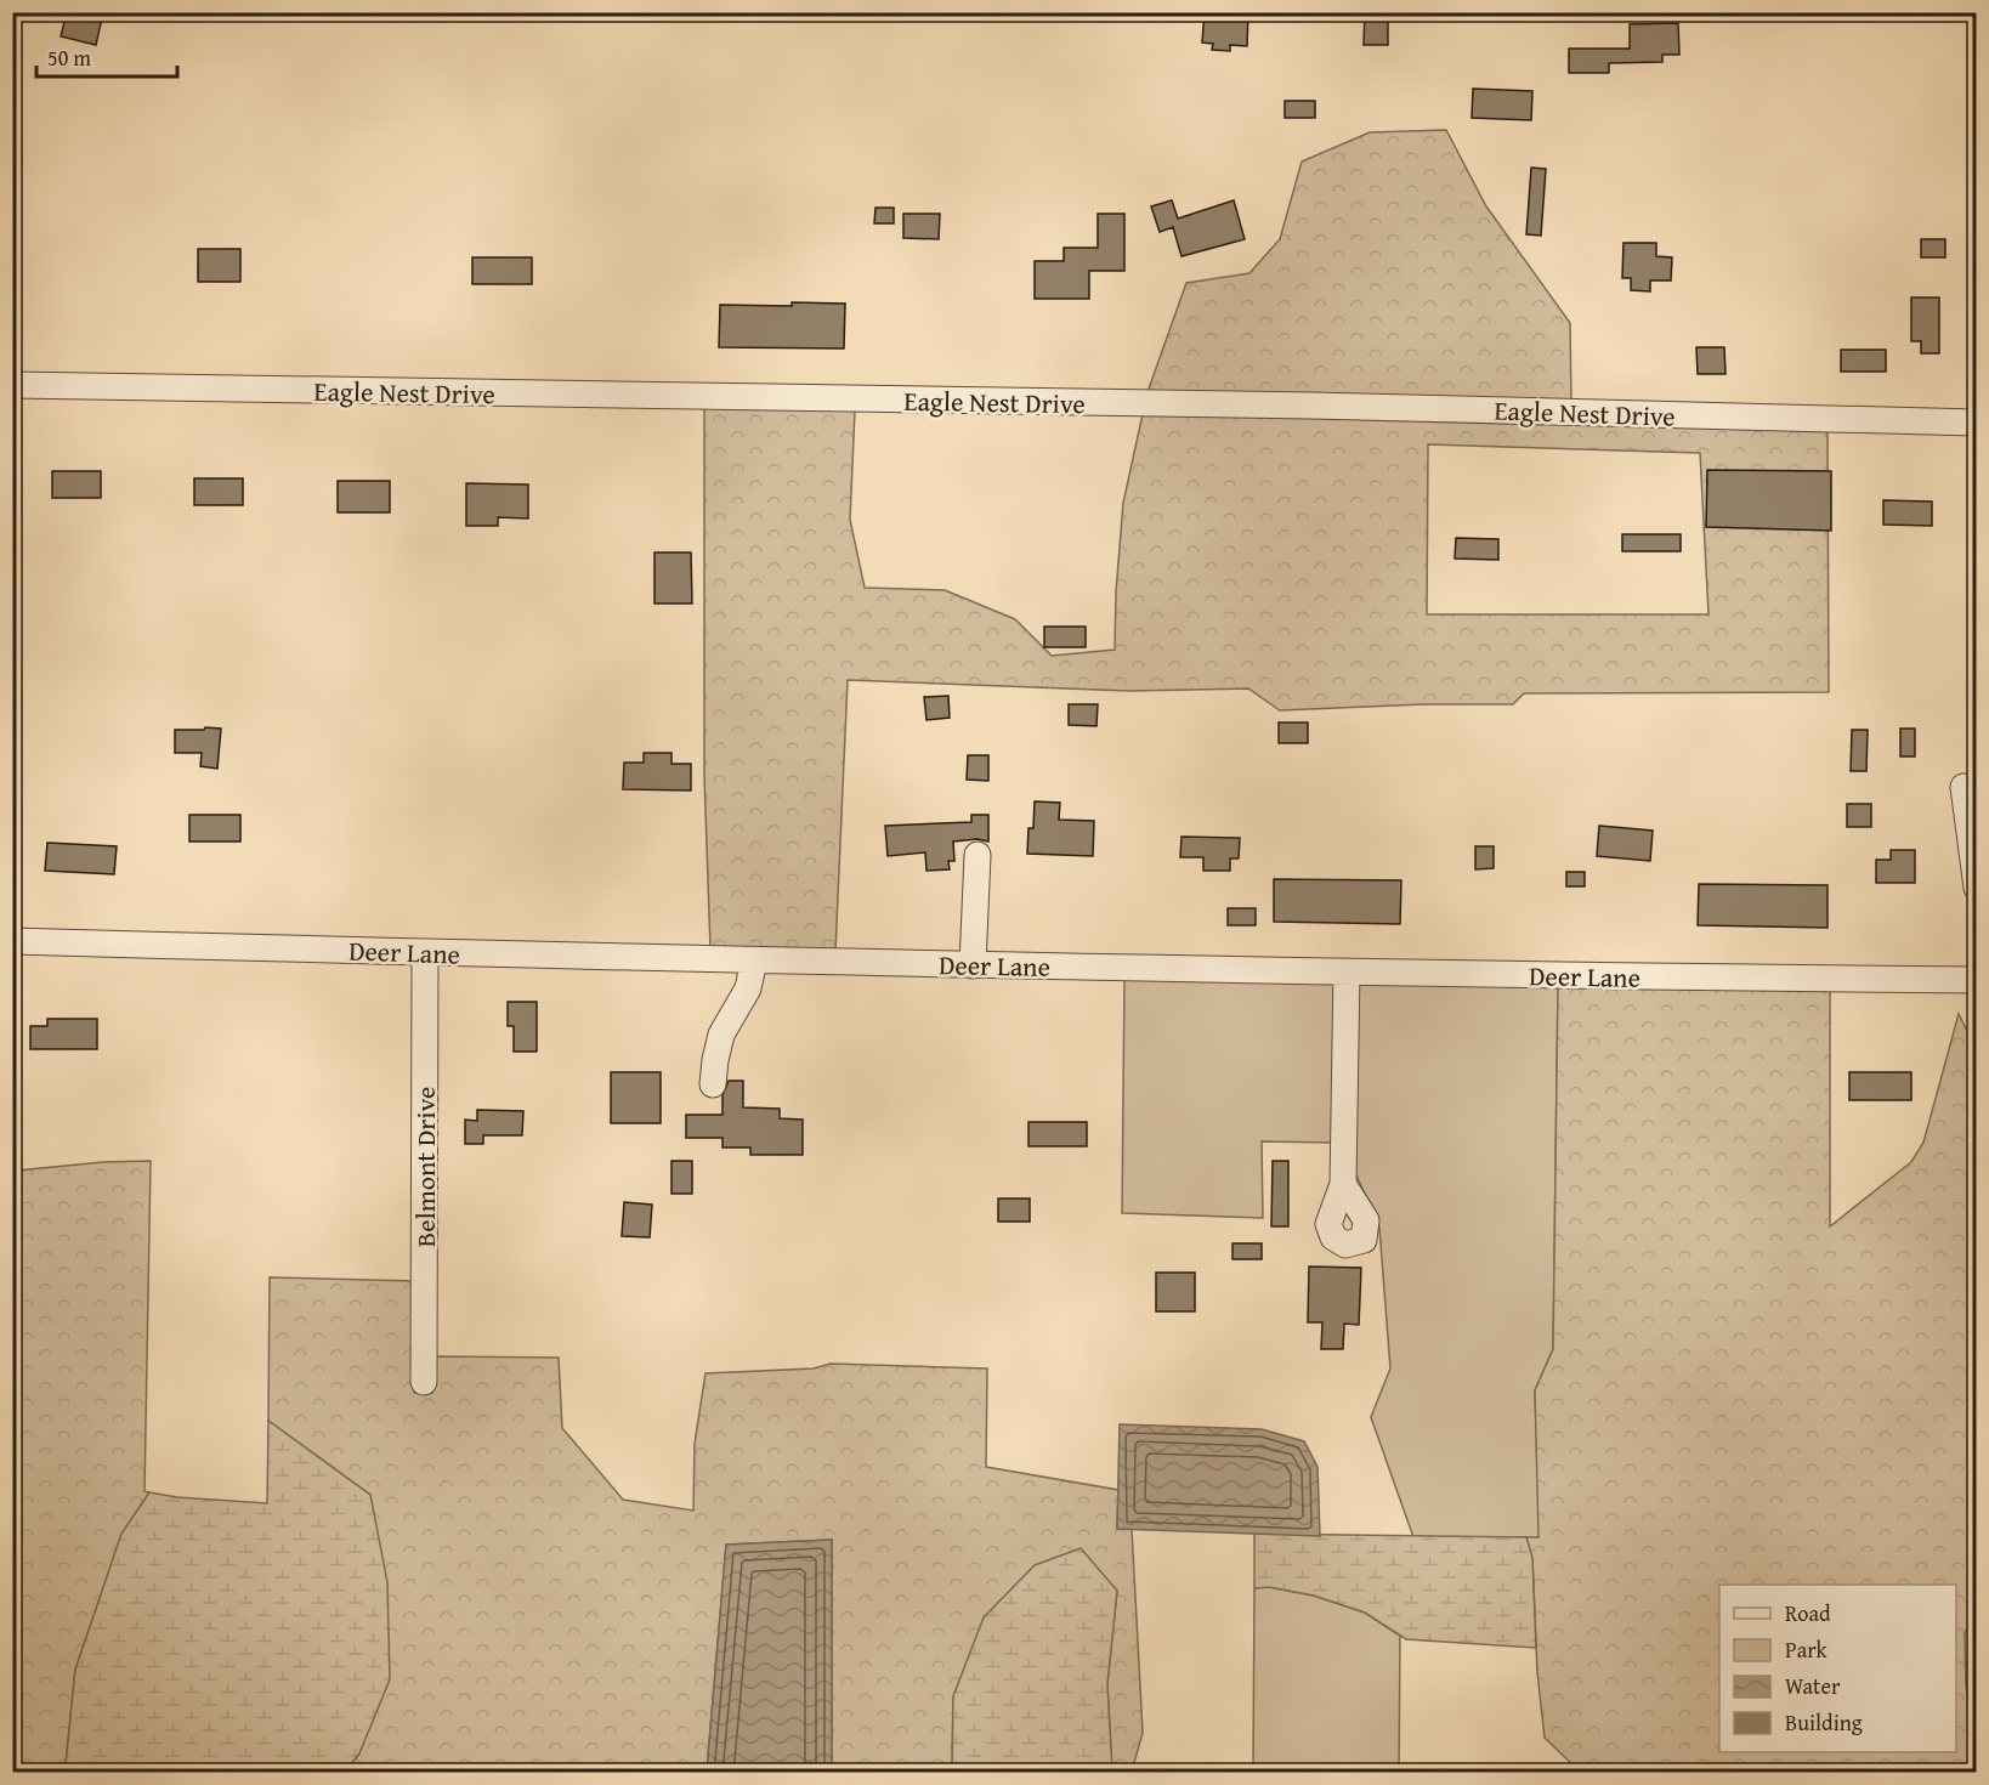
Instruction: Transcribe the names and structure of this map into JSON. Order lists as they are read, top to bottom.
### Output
{
  "streets": {
    "street": ["Eagle Nest Drive", "Deer Lane", "Belmont Drive"]
  },
  "crossings": [
    ["Deer Lane", "Belmont Drive"]
  ],
  "legend": [
    "Road",
    "Park",
    "Water",
    "Building"
  ],
  "scale_bar": "50 m"
}
